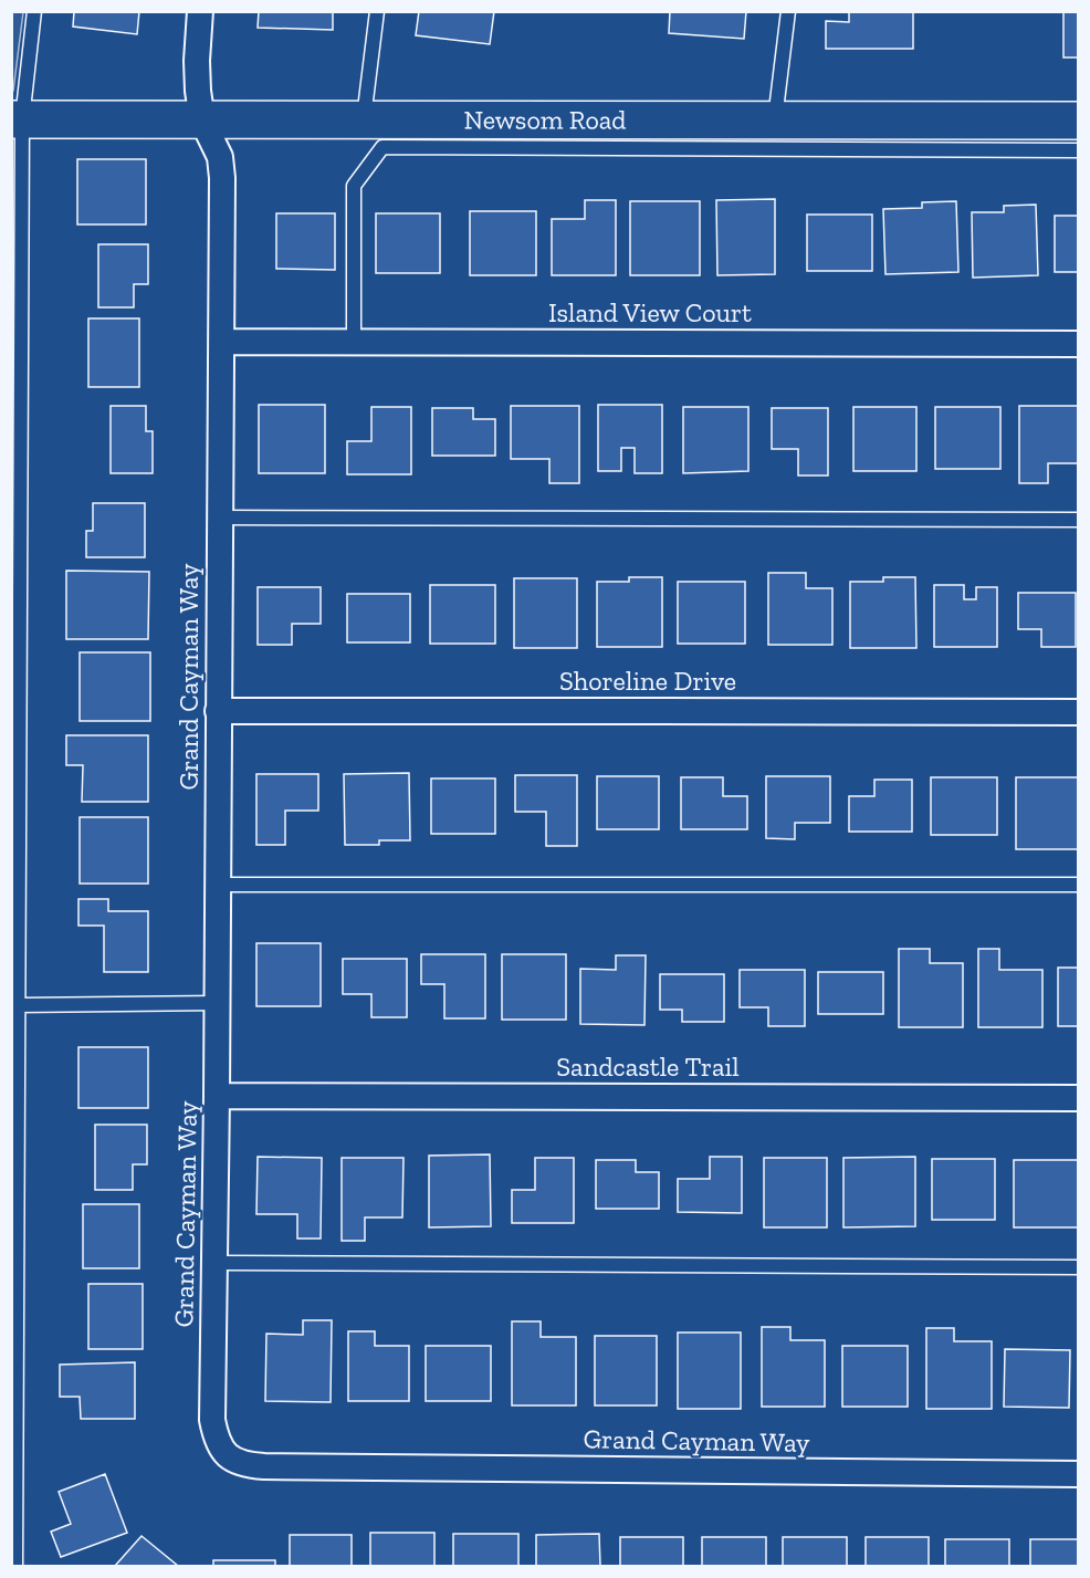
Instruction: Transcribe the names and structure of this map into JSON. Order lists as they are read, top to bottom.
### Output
{
  "streets": {
    "street": [
      "Newsom Road",
      "Island View Court",
      "Grand Cayman Way",
      "Shoreline Drive",
      "Sandcastle Trail"
    ]
  },
  "crossings": [
    ["Newsom Road", "Grand Cayman Way"],
    ["Island View Court", "Grand Cayman Way"],
    ["Grand Cayman Way", "Shoreline Drive"],
    ["Grand Cayman Way", "Sandcastle Trail"]
  ]
}
